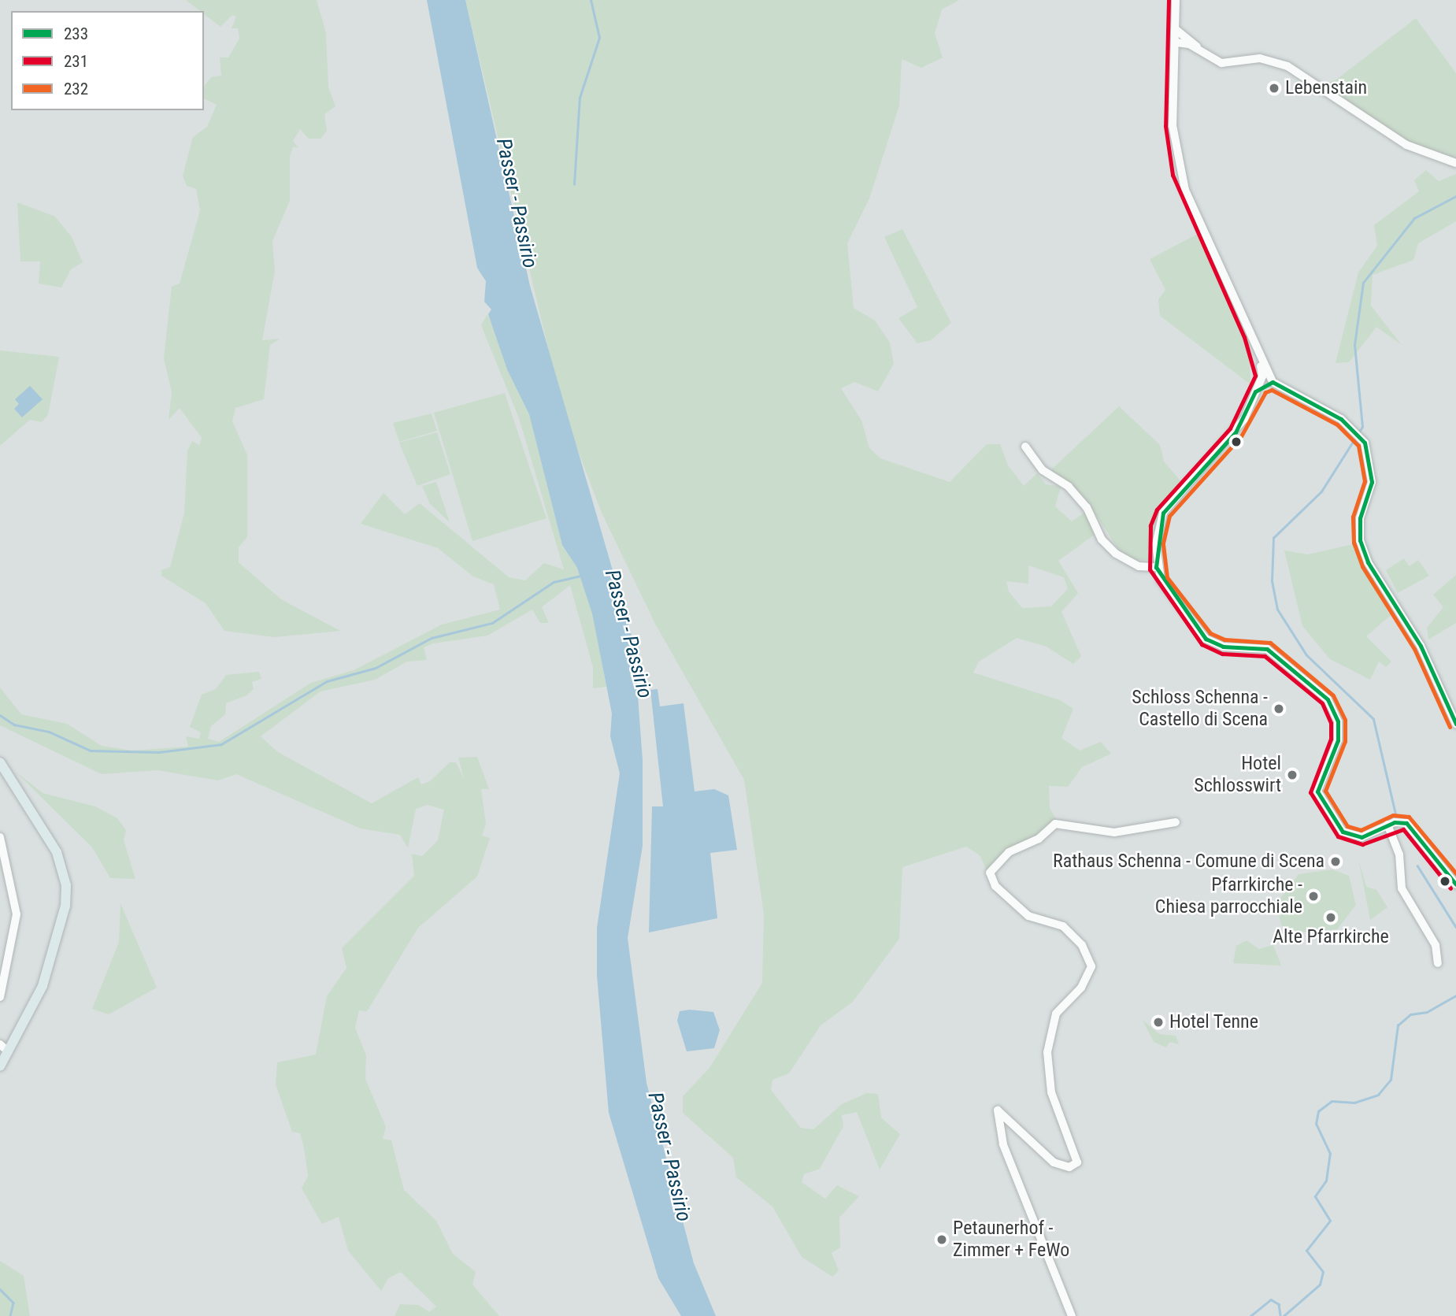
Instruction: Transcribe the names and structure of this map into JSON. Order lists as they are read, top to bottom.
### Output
{
  "water": ["Passer - Passirio"],
  "places": [
    "Lebenstain",
    "Schloss Schenna - Castello di Scena",
    "Hotel Schlosswirt",
    "Rathaus Schenna - Comune di Scena",
    "Pfarrkirche - Chiesa parrocchiale",
    "Alte Pfarrkirche",
    "Hotel Tenne",
    "Petaunerhof - Zimmer + FeWo"
  ],
  "lines": ["transit line 231", "transit line 233", "transit line 232"],
  "legend": ["233", "231", "232"]
}
